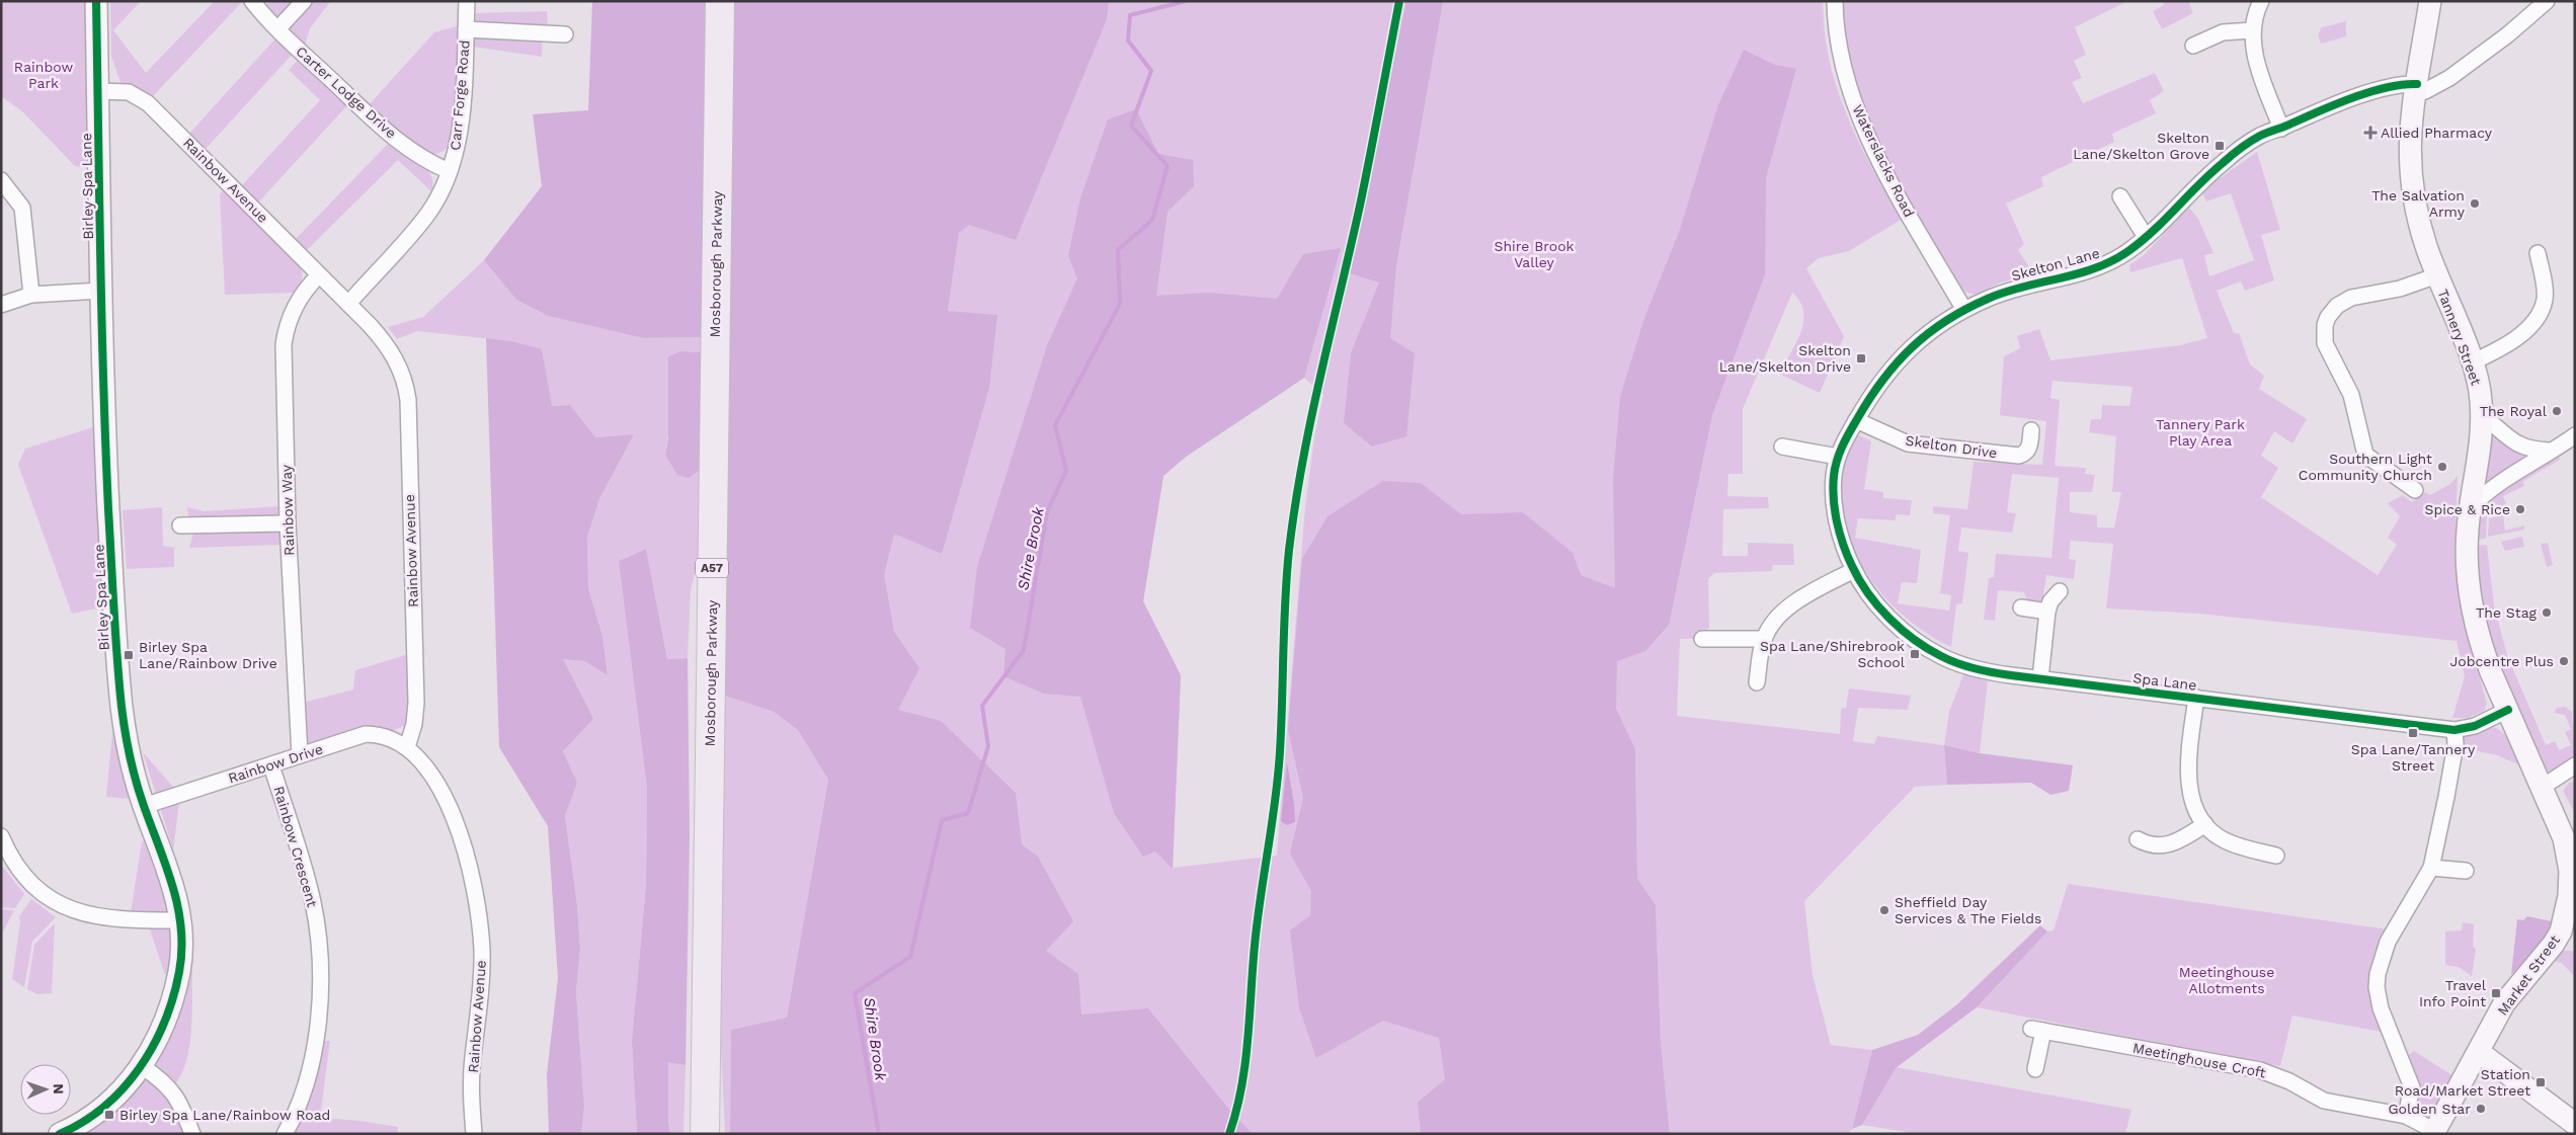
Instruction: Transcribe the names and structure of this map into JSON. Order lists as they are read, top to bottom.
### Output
{
  "streets": {
    "highway": ["Mosborough Parkway", "A57"],
    "street": [
      "Carter Lodge Drive",
      "Carr Forge Road",
      "Waterslacks Road",
      "Rainbow Avenue",
      "Birley Spa Lane",
      "Skelton Lane",
      "Tannery Street",
      "Skelton Drive",
      "Rainbow Way",
      "Spa Lane",
      "Rainbow Drive",
      "Rainbow Crescent",
      "Market Street",
      "Meetinghouse Croft"
    ]
  },
  "crossings": [
    ["Carter Lodge Drive", "Carr Forge Road"],
    ["Carr Forge Road", "Rainbow Avenue"],
    ["Waterslacks Road", "Skelton Lane"],
    ["Rainbow Avenue", "Birley Spa Lane"],
    ["Rainbow Avenue", "Rainbow Way"],
    ["Rainbow Avenue", "Rainbow Drive"],
    ["Birley Spa Lane", "Rainbow Drive"],
    ["Skelton Lane", "Tannery Street"],
    ["Skelton Lane", "Skelton Drive"],
    ["Skelton Lane", "Spa Lane"],
    ["Tannery Street", "Spa Lane"],
    ["Tannery Street", "Market Street"],
    ["Rainbow Way", "Rainbow Drive"],
    ["Rainbow Drive", "Rainbow Crescent"],
    ["Market Street", "Meetinghouse Croft"]
  ],
  "water": ["Shire Brook"],
  "parks": [
    "Rainbow Park",
    "Shire Brook Valley",
    "Tannery Park Play Area",
    "Meetinghouse Allotments"
  ],
  "places": {
    "health": ["Allied Pharmacy"],
    "transit": [
      "Skelton Lane/Skelton Grove",
      "Skelton Lane/Skelton Drive",
      "Spa Lane/Shirebrook School",
      "Birley Spa Lane/Rainbow Drive",
      "Spa Lane/Tannery Street",
      "Travel Info Point",
      "Station Road/Market Street",
      "Birley Spa Lane/Rainbow Road"
    ],
    "other": [
      "The Salvation Army",
      "The Royal",
      "Southern Light Community Church",
      "Spice & Rice",
      "The Stag",
      "Jobcentre Plus",
      "Sheffield Day Services & The Fields",
      "Golden Star"
    ]
  },
  "north": "right"
}
